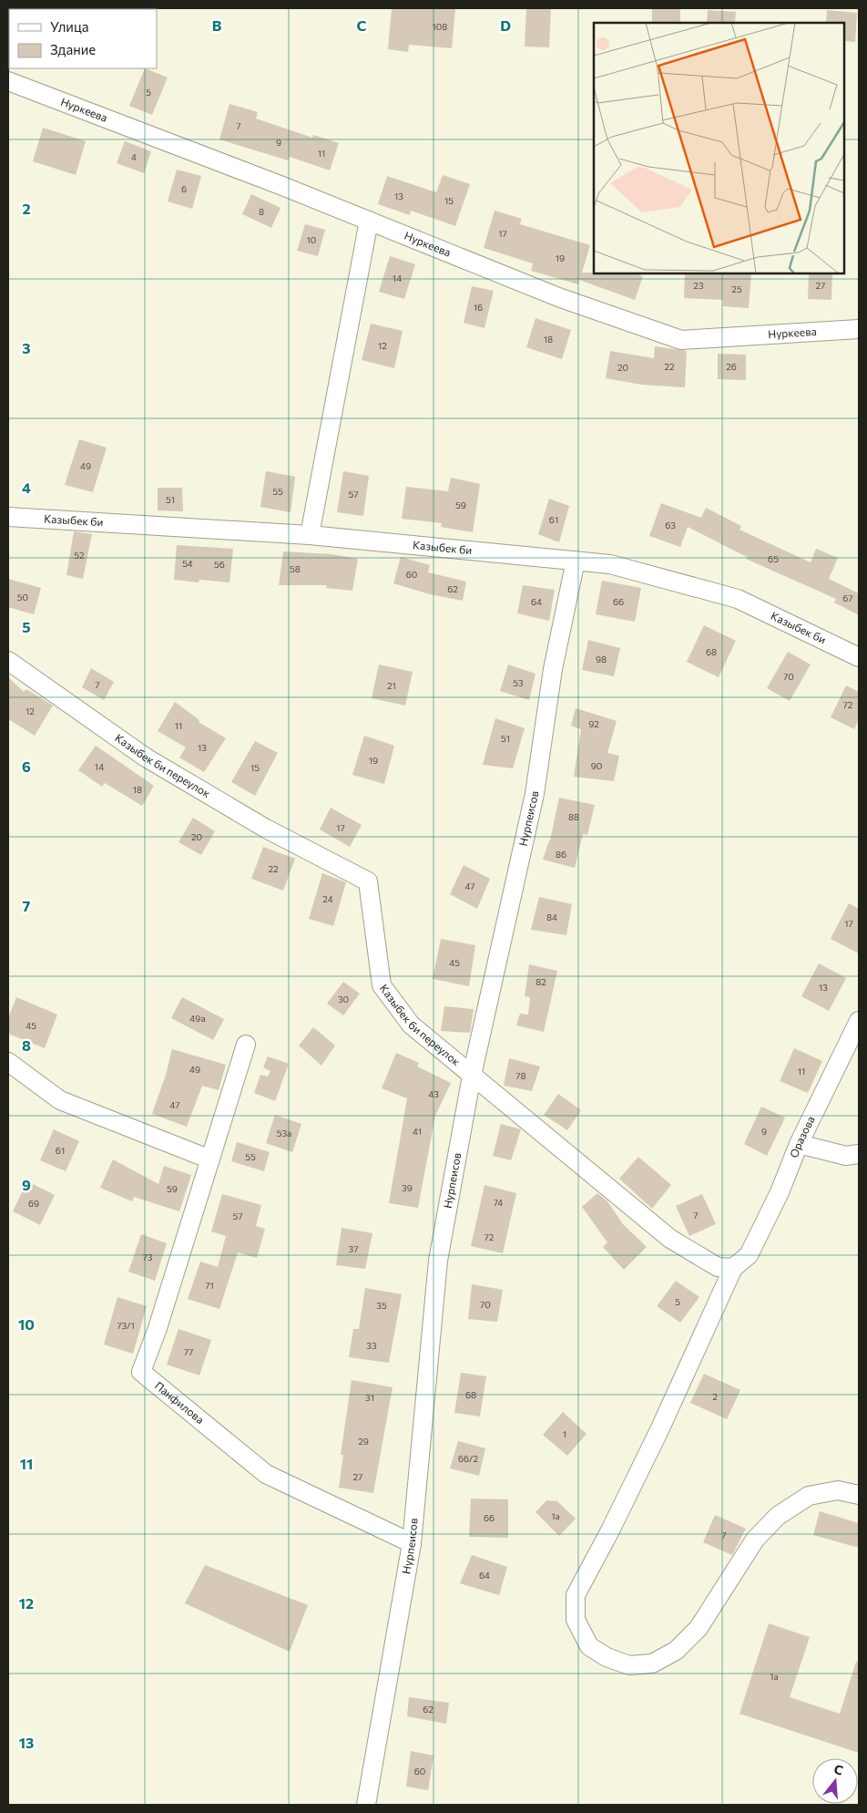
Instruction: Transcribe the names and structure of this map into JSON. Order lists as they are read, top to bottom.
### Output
{
  "streets": {
    "street": [
      "Нуркеева",
      "Казыбек би",
      "Казыбек би переулок",
      "Нурпеисов",
      "Оразова",
      "Панфилова"
    ]
  },
  "crossings": [
    ["Казыбек би", "Нурпеисов"],
    ["Казыбек би переулок", "Нурпеисов"],
    ["Казыбек би переулок", "Оразова"],
    ["Нурпеисов", "Панфилова"]
  ],
  "house_numbers": [
    "108",
    "5",
    "7",
    "9",
    "11",
    "4",
    "6",
    "13",
    "15",
    "8",
    "17",
    "10",
    "19",
    "14",
    "23",
    "27",
    "25",
    "16",
    "18",
    "12",
    "22",
    "26",
    "20",
    "49",
    "55",
    "57",
    "51",
    "59",
    "61",
    "63",
    "52",
    "65",
    "54",
    "56",
    "58",
    "60",
    "62",
    "50",
    "67",
    "64",
    "66",
    "68",
    "98",
    "70",
    "53",
    "7",
    "21",
    "72",
    "12",
    "92",
    "11",
    "51",
    "13",
    "19",
    "90",
    "14",
    "15",
    "18",
    "88",
    "17",
    "20",
    "86",
    "22",
    "47",
    "24",
    "84",
    "17",
    "45",
    "82",
    "13",
    "30",
    "49а",
    "45",
    "49",
    "11",
    "78",
    "43",
    "47",
    "41",
    "9",
    "53а",
    "61",
    "55",
    "39",
    "59",
    "74",
    "69",
    "7",
    "57",
    "72",
    "37",
    "73",
    "71",
    "5",
    "70",
    "35",
    "73/1",
    "33",
    "77",
    "68",
    "2",
    "31",
    "1",
    "29",
    "66/2",
    "27",
    "1а",
    "66",
    "7",
    "64",
    "1а",
    "62",
    "60"
  ],
  "legend": ["Улица", "Здание"],
  "north": "top",
  "grid": {
    "columns": ["B", "C", "D"],
    "rows": [
      "2",
      "3",
      "4",
      "5",
      "6",
      "7",
      "8",
      "9",
      "10",
      "11",
      "12",
      "13"
    ]
  }
}
